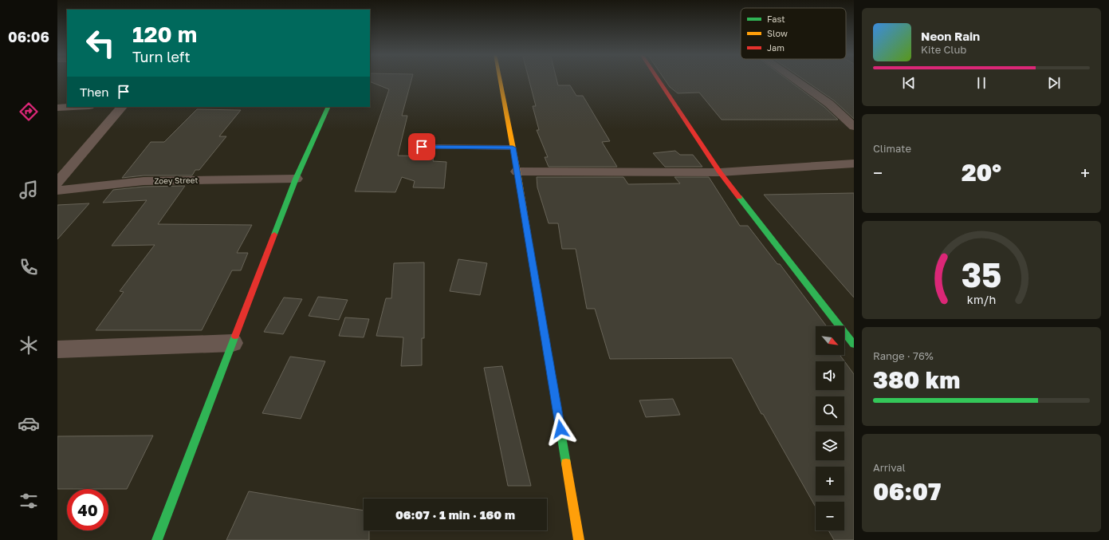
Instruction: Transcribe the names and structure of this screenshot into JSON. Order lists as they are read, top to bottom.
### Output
{
  "streets": {
    "street": ["Zoey Street"]
  },
  "legend": ["Fast", "Slow", "Jam"],
  "north": "bottom right",
  "page": {
    "tabs": "06:06",
    "turn": ["120 m", "Turn left"],
    "song": ["Neon Rain", "Kite Club"],
    "then": "Then",
    "tile": [
      "Climate",
      ["Range · 76%", "380 km"],
      ["Arrival", "06:07"]
    ],
    "heat": ["−", "20°", "+"],
    "map_buttons": ["+", "−"],
    "limit": "40",
    "trip": "06:07 · 1 min · 160 m",
    "gauge": ["35", "km/h"]
  }
}
